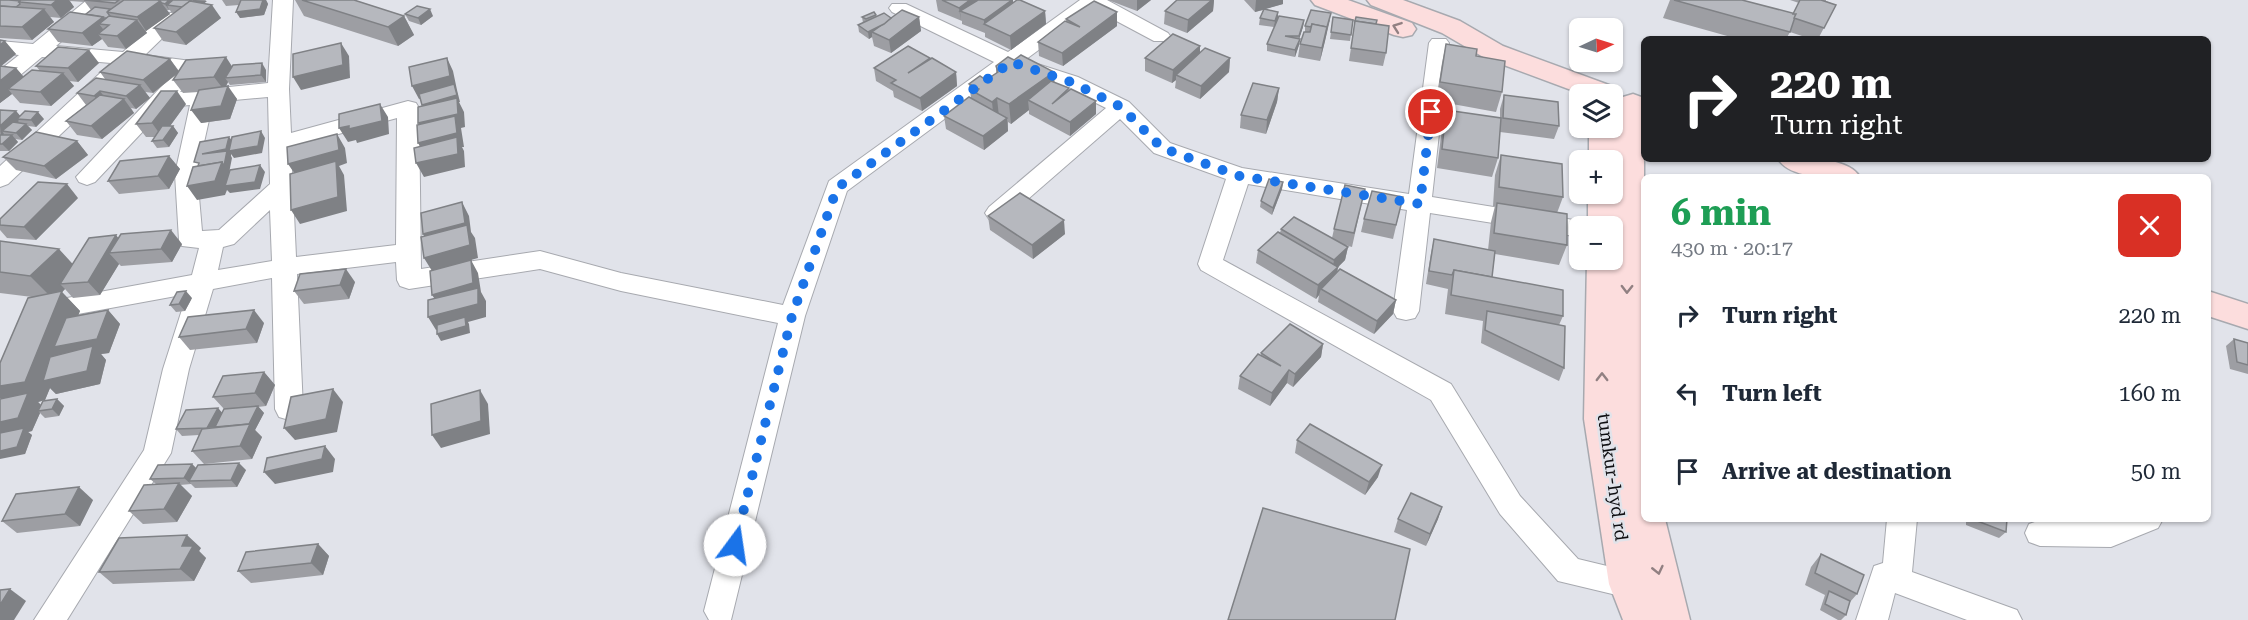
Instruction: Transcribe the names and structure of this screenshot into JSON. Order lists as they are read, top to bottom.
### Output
{
  "streets": {
    "main road": ["tumkur-hyd rd"]
  },
  "north": "right",
  "page": {
    "map_buttons": ["+", "−"],
    "turn": ["220 m", "Turn right"],
    "heading": ["6 min", "430 m · 20:17"],
    "list": [
      {
        "name": "Turn right",
        "value": "220 m"
      },
      {
        "name": "Turn left",
        "value": "160 m"
      },
      {
        "name": "Arrive at destination",
        "value": "50 m"
      }
    ]
  }
}
